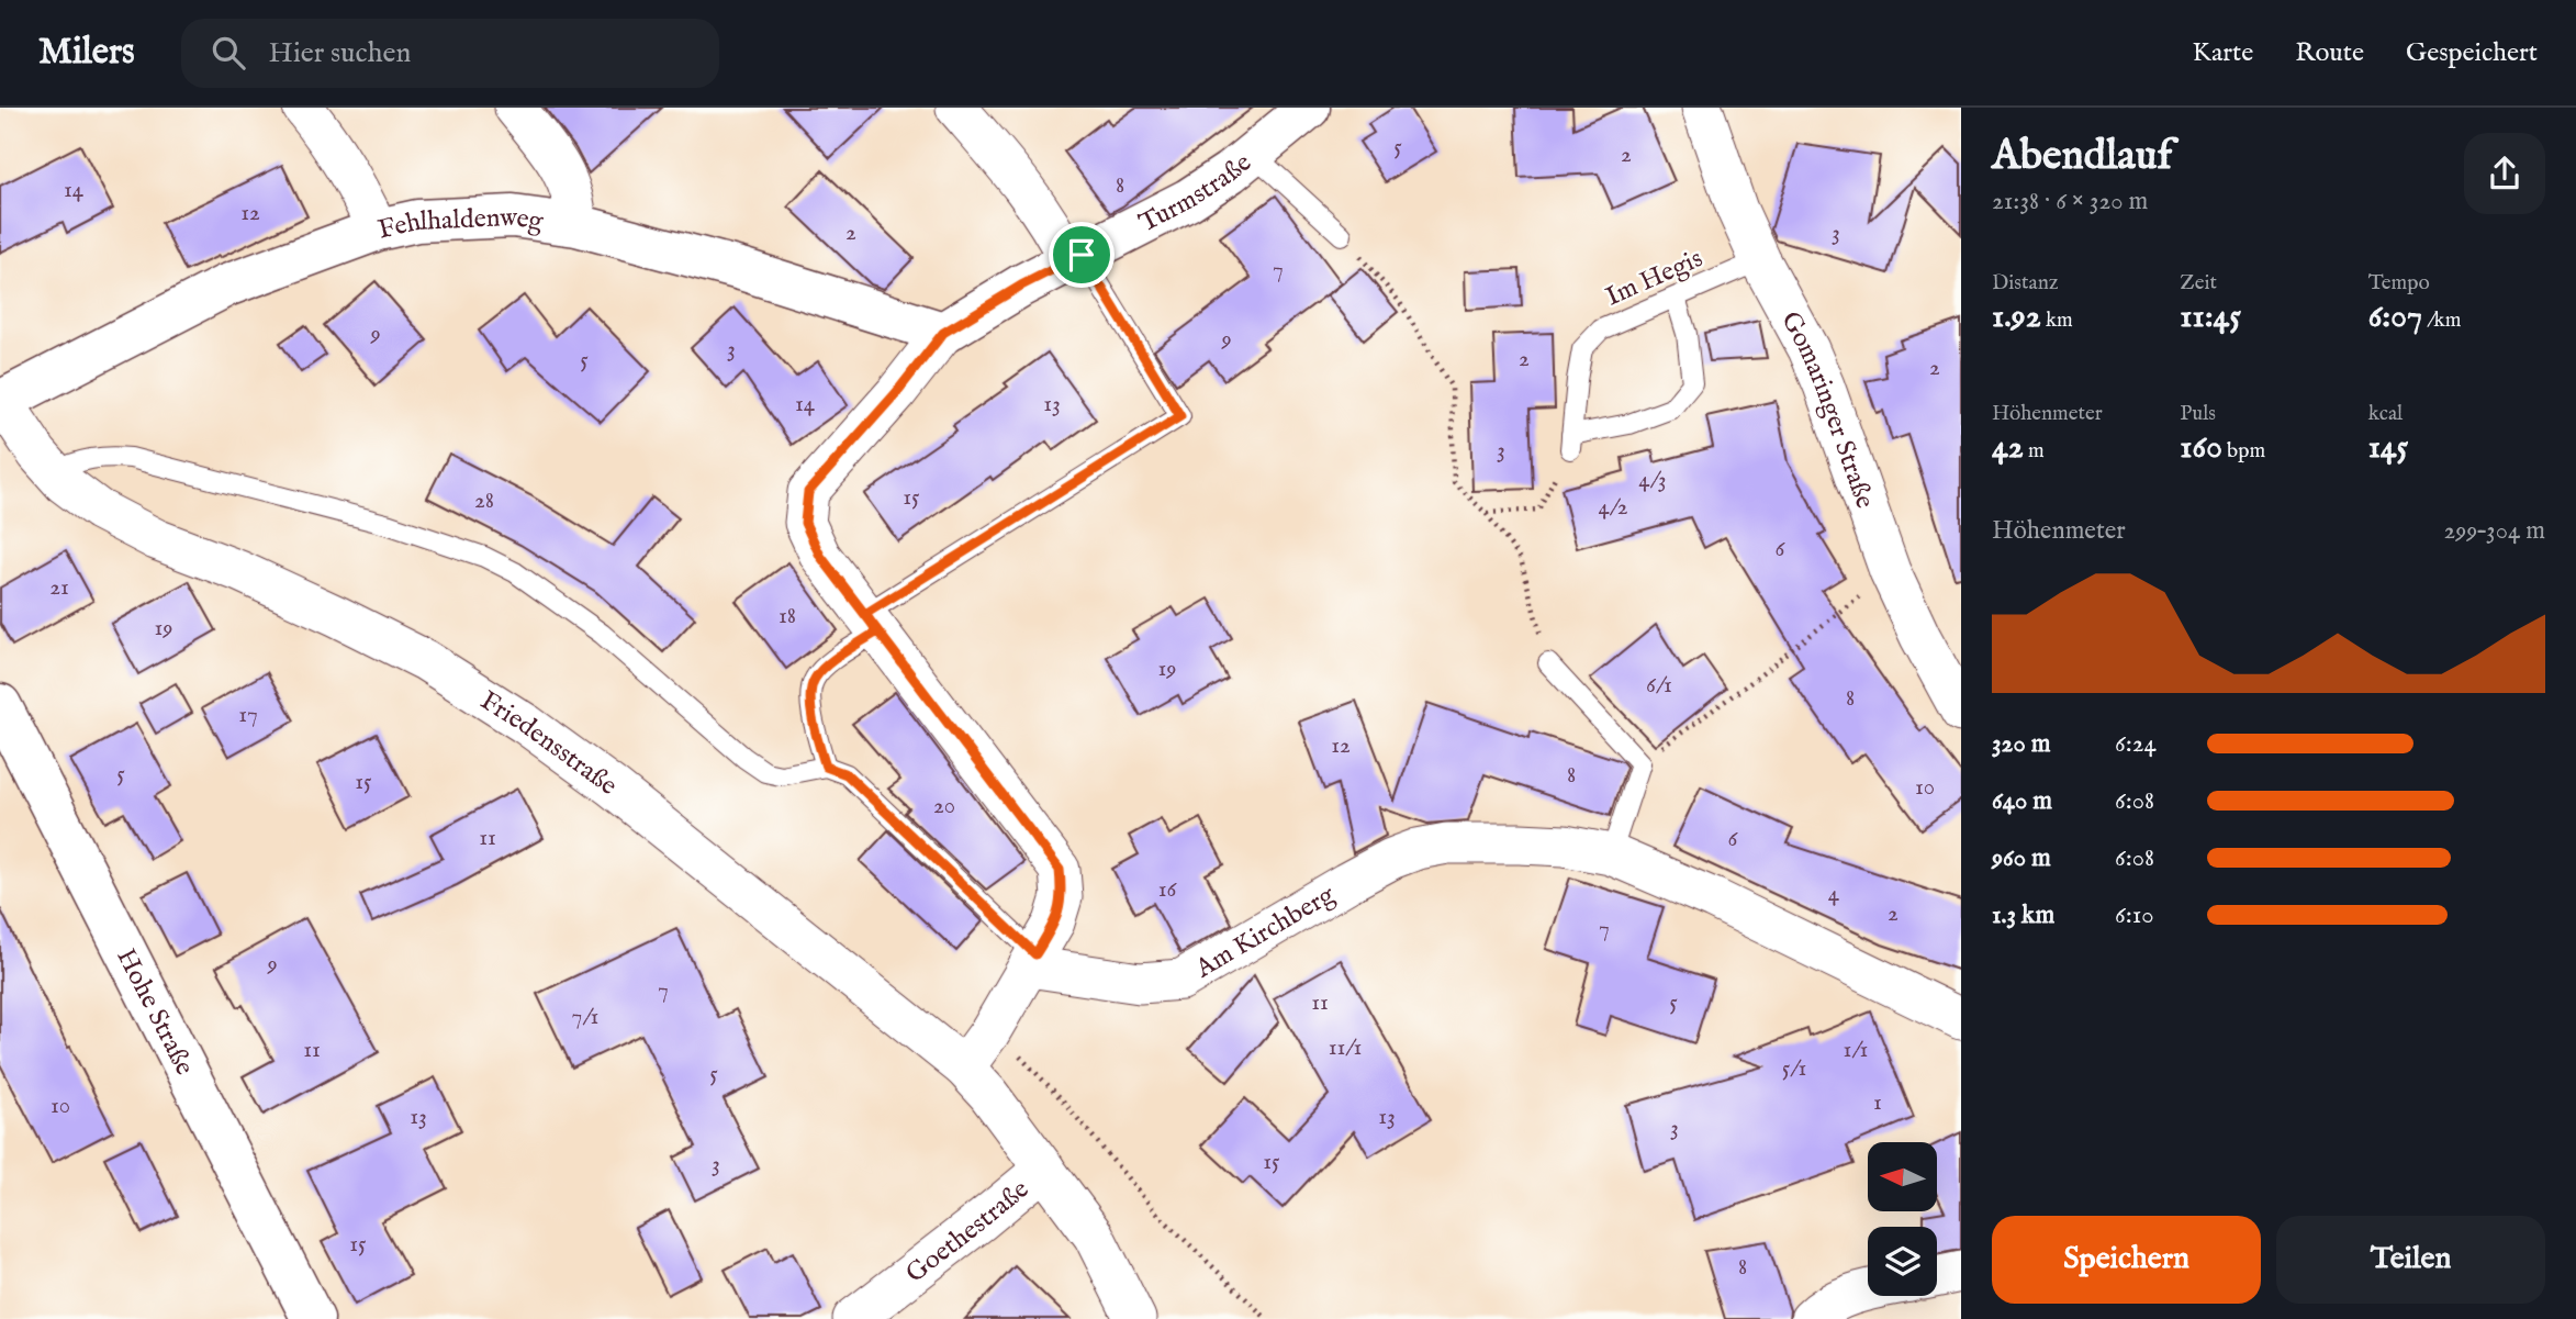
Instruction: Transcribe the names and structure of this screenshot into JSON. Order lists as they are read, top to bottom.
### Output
{
  "streets": {
    "street": [
      "Turmstraße",
      "Fehlhaldenweg",
      "Gomaringer Straße",
      "Friedensstraße",
      "Am Kirchberg",
      "Hohe Straße",
      "Goethestraße"
    ],
    "lane": ["Im Hegis"]
  },
  "crossings": [
    ["Turmstraße", "Fehlhaldenweg"],
    ["Turmstraße", "Am Kirchberg"],
    ["Fehlhaldenweg", "Friedensstraße"],
    ["Im Hegis", "Gomaringer Straße"],
    ["Friedensstraße", "Goethestraße"]
  ],
  "house_numbers": [
    "5",
    "2",
    "8",
    "14",
    "12",
    "2",
    "3",
    "7",
    "9",
    "9",
    "3",
    "2",
    "5",
    "2",
    "14",
    "13",
    "3",
    "4/3",
    "15",
    "28",
    "4/2",
    "6",
    "21",
    "18",
    "19",
    "19",
    "6/1",
    "8",
    "17",
    "12",
    "5",
    "8",
    "15",
    "10",
    "20",
    "11",
    "6",
    "16",
    "4",
    "2",
    "7",
    "9",
    "7",
    "11",
    "5",
    "7/1",
    "11/1",
    "11",
    "1/1",
    "5/1",
    "5",
    "1",
    "10",
    "13",
    "13",
    "3",
    "15",
    "3",
    "15",
    "8"
  ],
  "north": "left",
  "page": {
    "header": "Milers",
    "search": "Hier suchen",
    "nav": ["Karte", "Route", "Gespeichert"],
    "heading": ["Abendlauf", "21:38 · 6 × 320 m"],
    "stats": [
      ["Distanz", "1.92 km"],
      ["Zeit", "11:45"],
      ["Tempo", "6:07 /km"],
      ["Höhenmeter", "42 m"],
      ["Puls", "160 bpm"],
      ["kcal", "145"]
    ],
    "chart": ["Höhenmeter", "299–304 m"],
    "list": [
      {
        "name": "320 m",
        "note": "6:24"
      },
      {
        "name": "640 m",
        "note": "6:08"
      },
      {
        "name": "960 m",
        "note": "6:08"
      },
      {
        "name": "1.3 km",
        "note": "6:10"
      }
    ],
    "buttons": ["Speichern", "Teilen"]
  }
}
